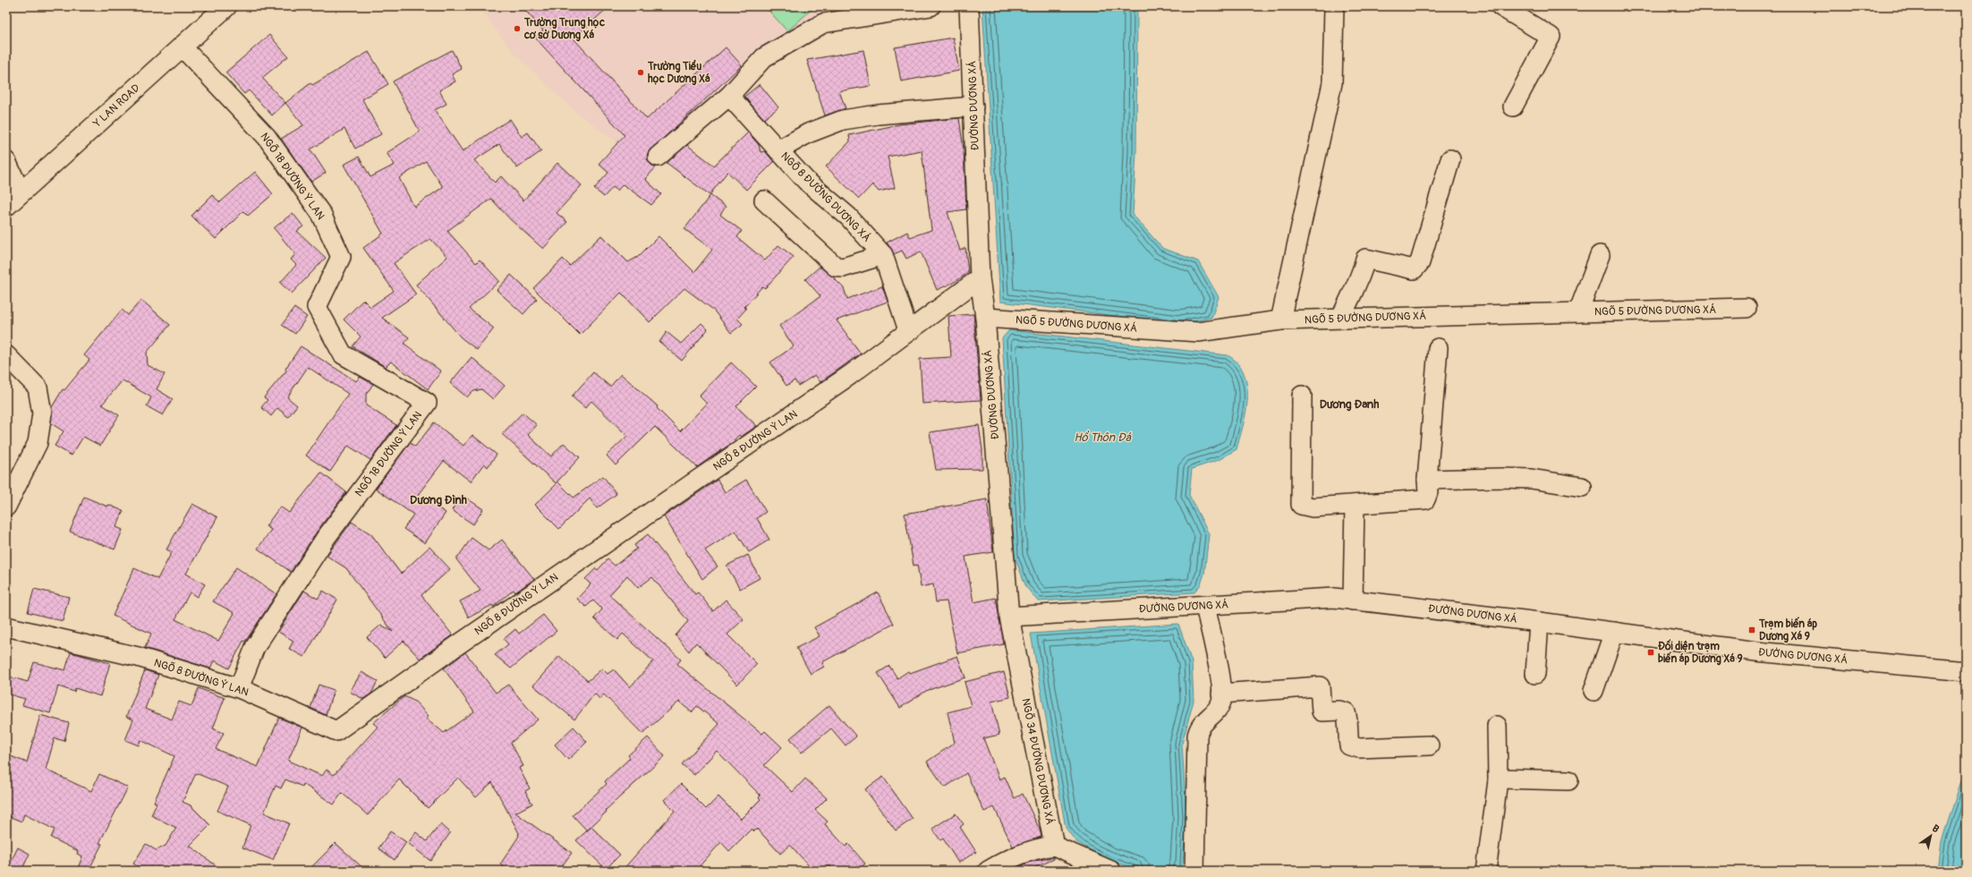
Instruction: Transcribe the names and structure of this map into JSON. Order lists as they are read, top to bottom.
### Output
{
  "streets": {
    "main road": ["Y LAN ROAD"],
    "street": [
      "ĐƯỜNG DƯƠNG XÁ",
      "NGÕ 18 ĐƯỜNG Ỷ LAN",
      "NGÕ 8 ĐƯỜNG DƯƠNG XÁ",
      "NGÕ 5 ĐƯỜNG DƯƠNG XÁ",
      "NGÕ 8 ĐƯỜNG Ỷ LAN",
      "NGÕ 34 ĐƯỜNG DƯƠNG XÁ"
    ]
  },
  "crossings": [
    ["Y LAN ROAD", "NGÕ 18 ĐƯỜNG Ỷ LAN"],
    ["ĐƯỜNG DƯƠNG XÁ", "NGÕ 8 ĐƯỜNG DƯƠNG XÁ"],
    ["ĐƯỜNG DƯƠNG XÁ", "NGÕ 5 ĐƯỜNG DƯƠNG XÁ"],
    ["ĐƯỜNG DƯƠNG XÁ", "NGÕ 8 ĐƯỜNG Ỷ LAN"],
    ["ĐƯỜNG DƯƠNG XÁ", "NGÕ 34 ĐƯỜNG DƯƠNG XÁ"],
    ["NGÕ 18 ĐƯỜNG Ỷ LAN", "NGÕ 8 ĐƯỜNG Ỷ LAN"],
    ["NGÕ 8 ĐƯỜNG DƯƠNG XÁ", "NGÕ 8 ĐƯỜNG Ỷ LAN"]
  ],
  "districts": ["Dương Đanh", "Dương Đình"],
  "water": ["Hồ Thôn Đá"],
  "places": {
    "other": ["Trường Trung học cơ sở Dương Xá", "Trường Tiểu học Dương Xá"],
    "transit": ["Trạm biến áp Dương Xá 9", "Đối diện trạm biến áp Dương Xá 9"]
  },
  "north": "top right"
}
